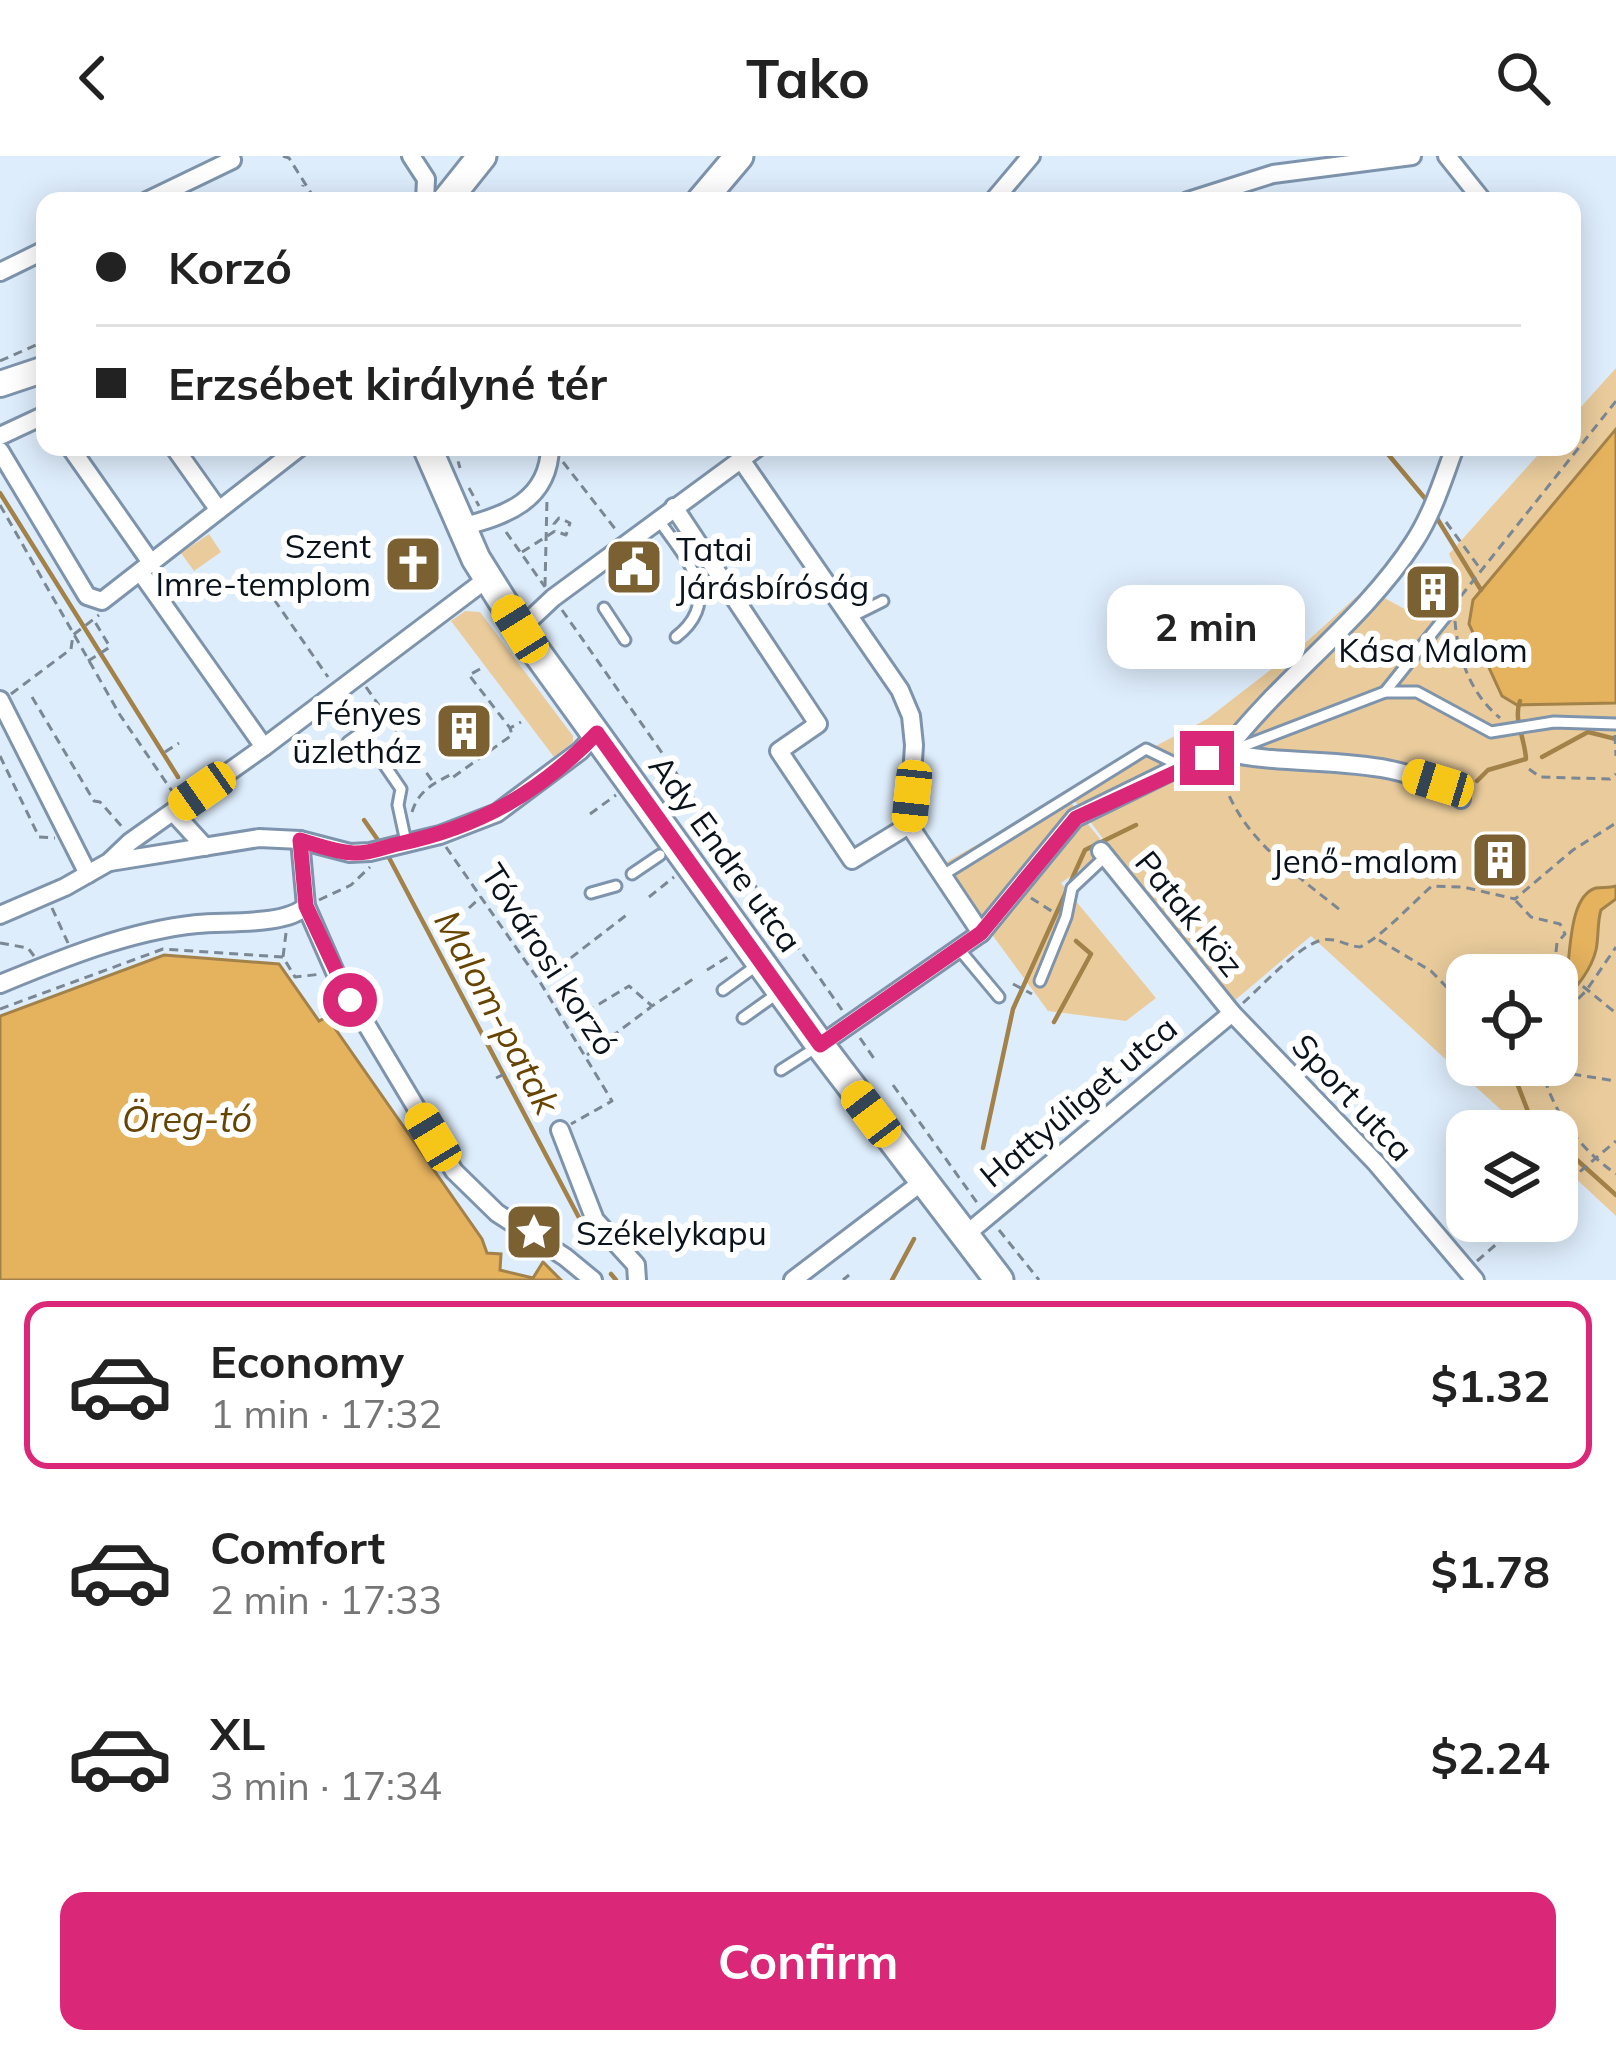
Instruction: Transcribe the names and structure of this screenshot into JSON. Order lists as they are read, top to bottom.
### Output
{
  "streets": {
    "main road": ["Ady Endre utca"],
    "street": ["Patak köz", "Sport utca", "Hattyúliget utca"],
    "path": ["Tóvárosi korzó"]
  },
  "crossings": [
    ["Ady Endre utca", "Hattyúliget utca"],
    ["Patak köz", "Sport utca"],
    ["Patak köz", "Hattyúliget utca"],
    ["Sport utca", "Hattyúliget utca"]
  ],
  "water": ["Malom-patak", "Öreg-tó"],
  "places": {
    "church": ["Szent Imre-templom"],
    "public building": ["Tatai Járásbíróság"],
    "building": ["Kása Malom", "Fényes üzletház", "Jenő-malom"],
    "place": ["Székelykapu"]
  },
  "page": {
    "header": "Tako",
    "banner": ["Korzó", "Erzsébet királyné tér"],
    "bubble": "2 min",
    "list": [
      {
        "name": "Economy",
        "note": "1 min · 17:32",
        "value": "$1.32"
      },
      {
        "name": "Comfort",
        "note": "2 min · 17:33",
        "value": "$1.78"
      },
      {
        "name": "XL",
        "note": "3 min · 17:34",
        "value": "$2.24"
      }
    ],
    "buttons": "Confirm"
  }
}
